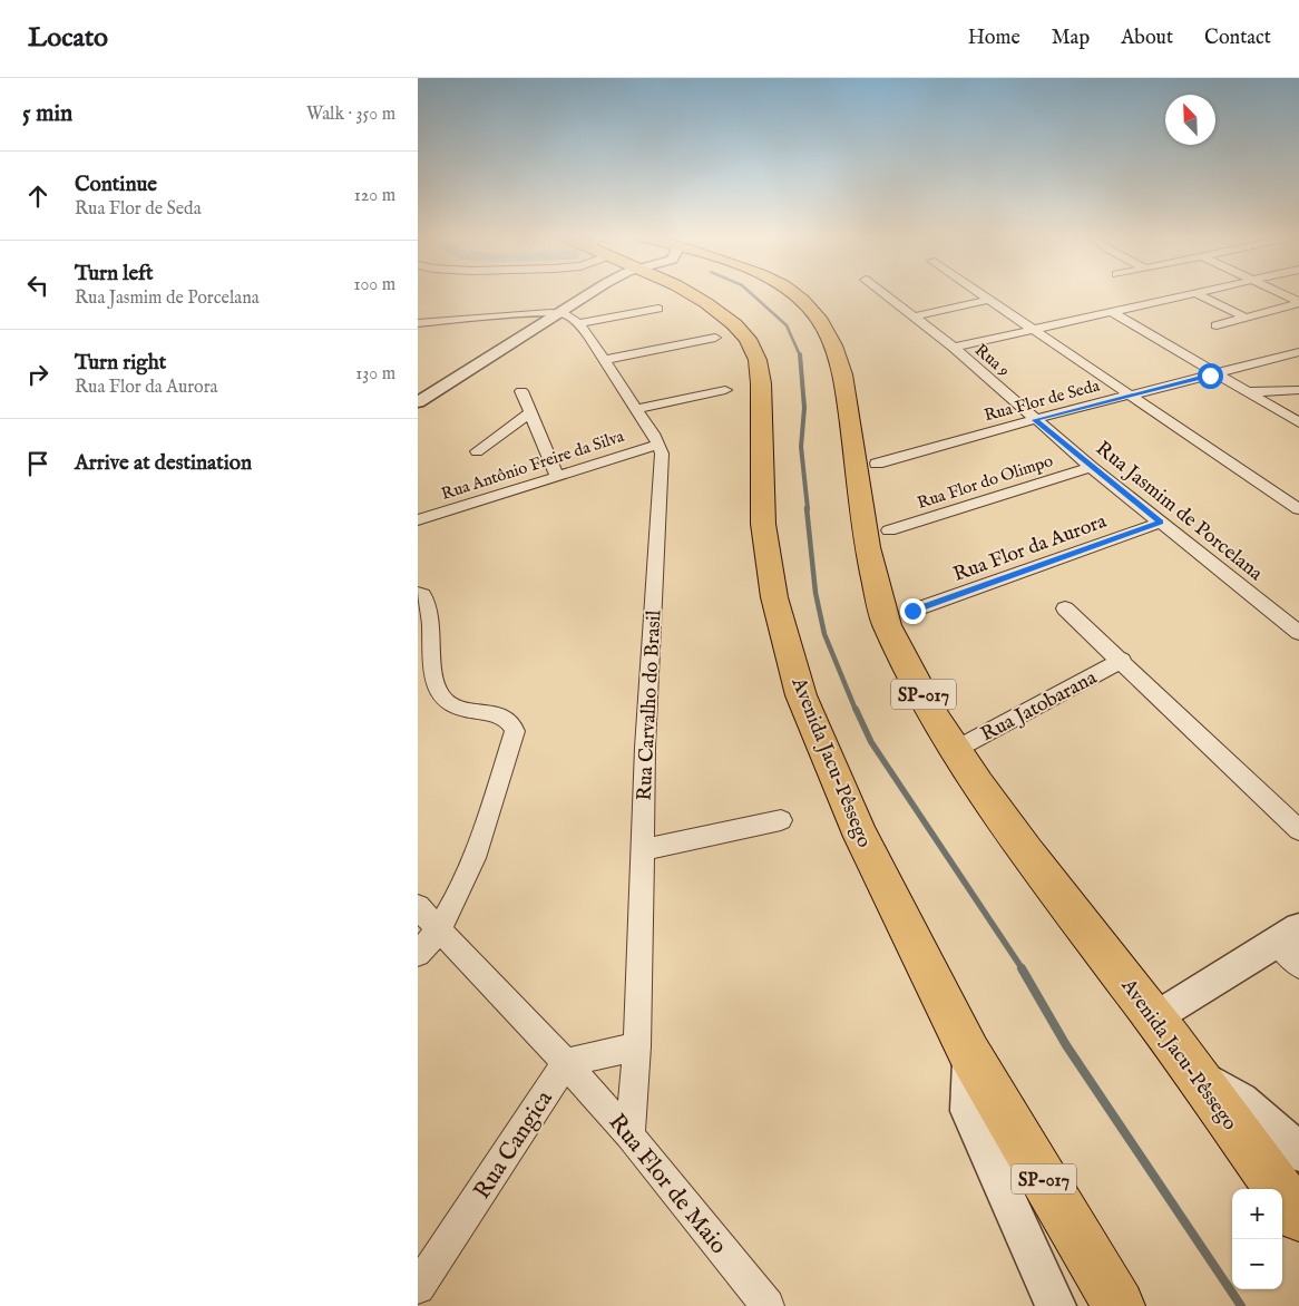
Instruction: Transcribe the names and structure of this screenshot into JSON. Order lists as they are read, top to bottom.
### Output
{
  "streets": {
    "highway": ["SP-017", "Avenida Jacu-Pêssego"],
    "street": [
      "Rua 9",
      "Rua Flor de Seda",
      "Rua Antônio Freire da Silva",
      "Rua Flor do Olimpo",
      "Rua Jasmim de Porcelana",
      "Rua Flor da Aurora",
      "Rua Carvalho do Brasil",
      "Rua Jatobarana",
      "Rua Cangica",
      "Rua Flor de Maio"
    ]
  },
  "crossings": [
    ["Rua 9", "Rua Flor de Seda"],
    ["Rua 9", "Rua Jasmim de Porcelana"],
    ["Rua Flor de Seda", "Rua Jasmim de Porcelana"],
    ["Rua Antônio Freire da Silva", "Rua Carvalho do Brasil"],
    ["Rua Flor do Olimpo", "Rua Jasmim de Porcelana"],
    ["Rua Jasmim de Porcelana", "Rua Flor da Aurora"],
    ["Rua Carvalho do Brasil", "Rua Flor de Maio"],
    ["Rua Jatobarana", "Avenida Jacu-Pêssego"],
    ["Rua Cangica", "Rua Flor de Maio"]
  ],
  "north": "top left",
  "page": {
    "header": "Locato",
    "nav": [
      "Home",
      "Map",
      "About",
      "Contact"
    ],
    "heading": ["5 min", "Walk · 350 m"],
    "list": [
      ["Continue", "Rua Flor de Seda", "120 m"],
      ["Turn left", "Rua Jasmim de Porcelana", "100 m"],
      ["Turn right", "Rua Flor da Aurora", "130 m"],
      "Arrive at destination"
    ],
    "map_buttons": ["+", "−"]
  }
}
